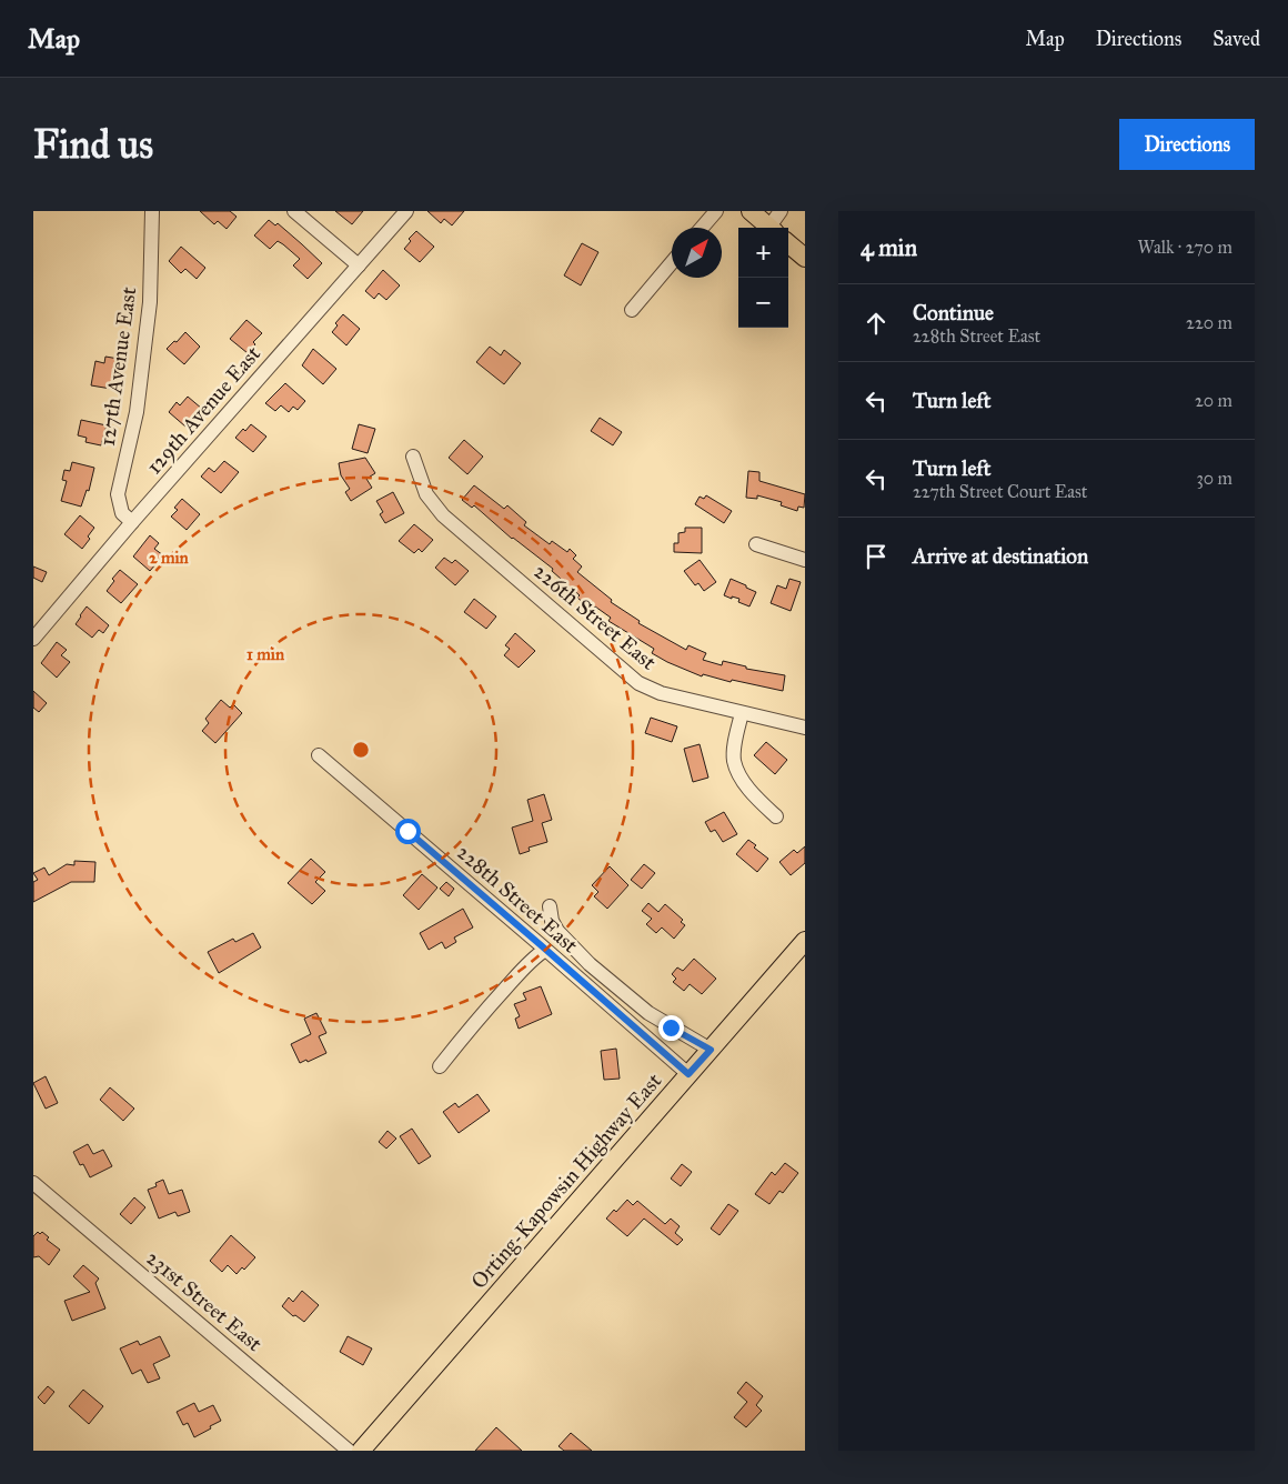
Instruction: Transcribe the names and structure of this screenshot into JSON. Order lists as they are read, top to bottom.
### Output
{
  "streets": {
    "main road": ["Orting-Kapowsin Highway East"],
    "street": [
      "127th Avenue East",
      "129th Avenue East",
      "226th Street East",
      "228th Street East",
      "231st Street East"
    ]
  },
  "crossings": [
    ["127th Avenue East", "129th Avenue East"],
    ["228th Street East", "Orting-Kapowsin Highway East"]
  ],
  "north": "top right",
  "page": {
    "header": "Map",
    "nav": ["Map", "Directions", "Saved"],
    "buttons": "Directions",
    "title": "Find us",
    "heading": ["4 min", "Walk · 270 m"],
    "map_buttons": ["+", "−"],
    "list": [
      ["Continue", "228th Street East", "220 m"],
      ["Turn left", "20 m"],
      ["Turn left", "227th Street Court East", "30 m"],
      "Arrive at destination"
    ]
  },
  "rings": ["2 min", "1 min"]
}
